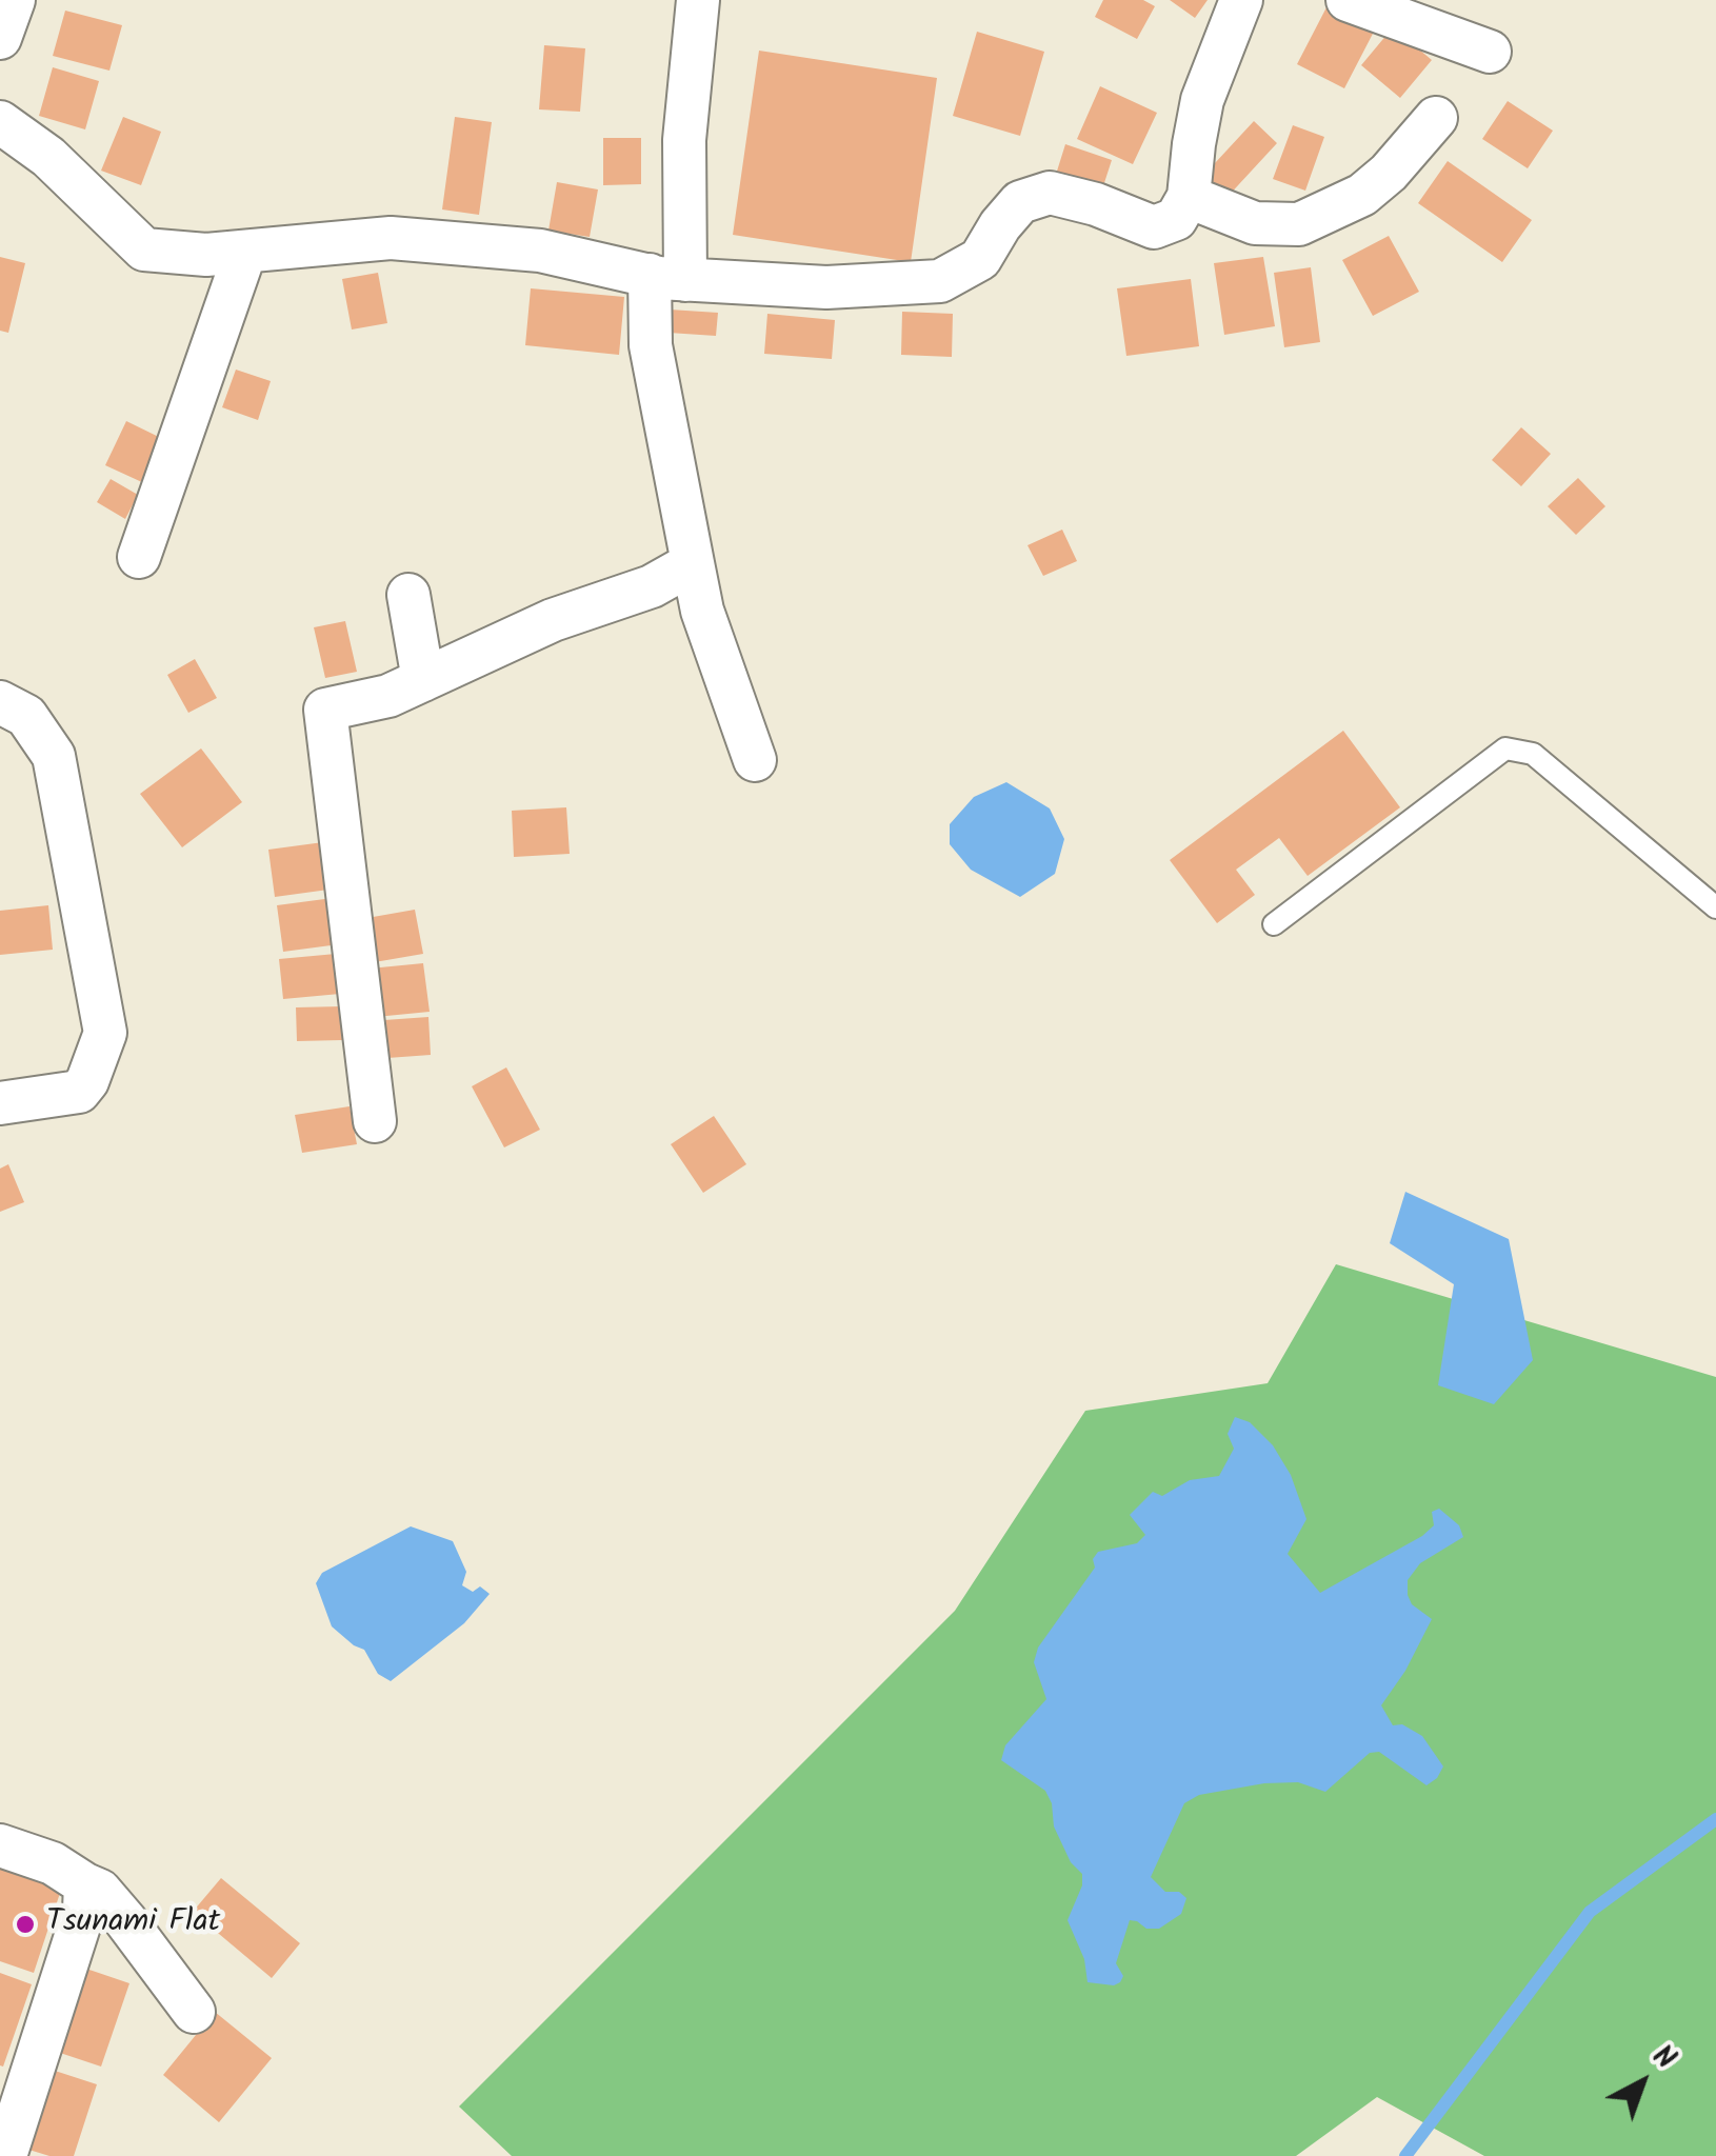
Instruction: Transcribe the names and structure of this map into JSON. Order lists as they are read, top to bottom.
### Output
{
  "places": ["Tsunami Flat"],
  "north": "top right"
}
